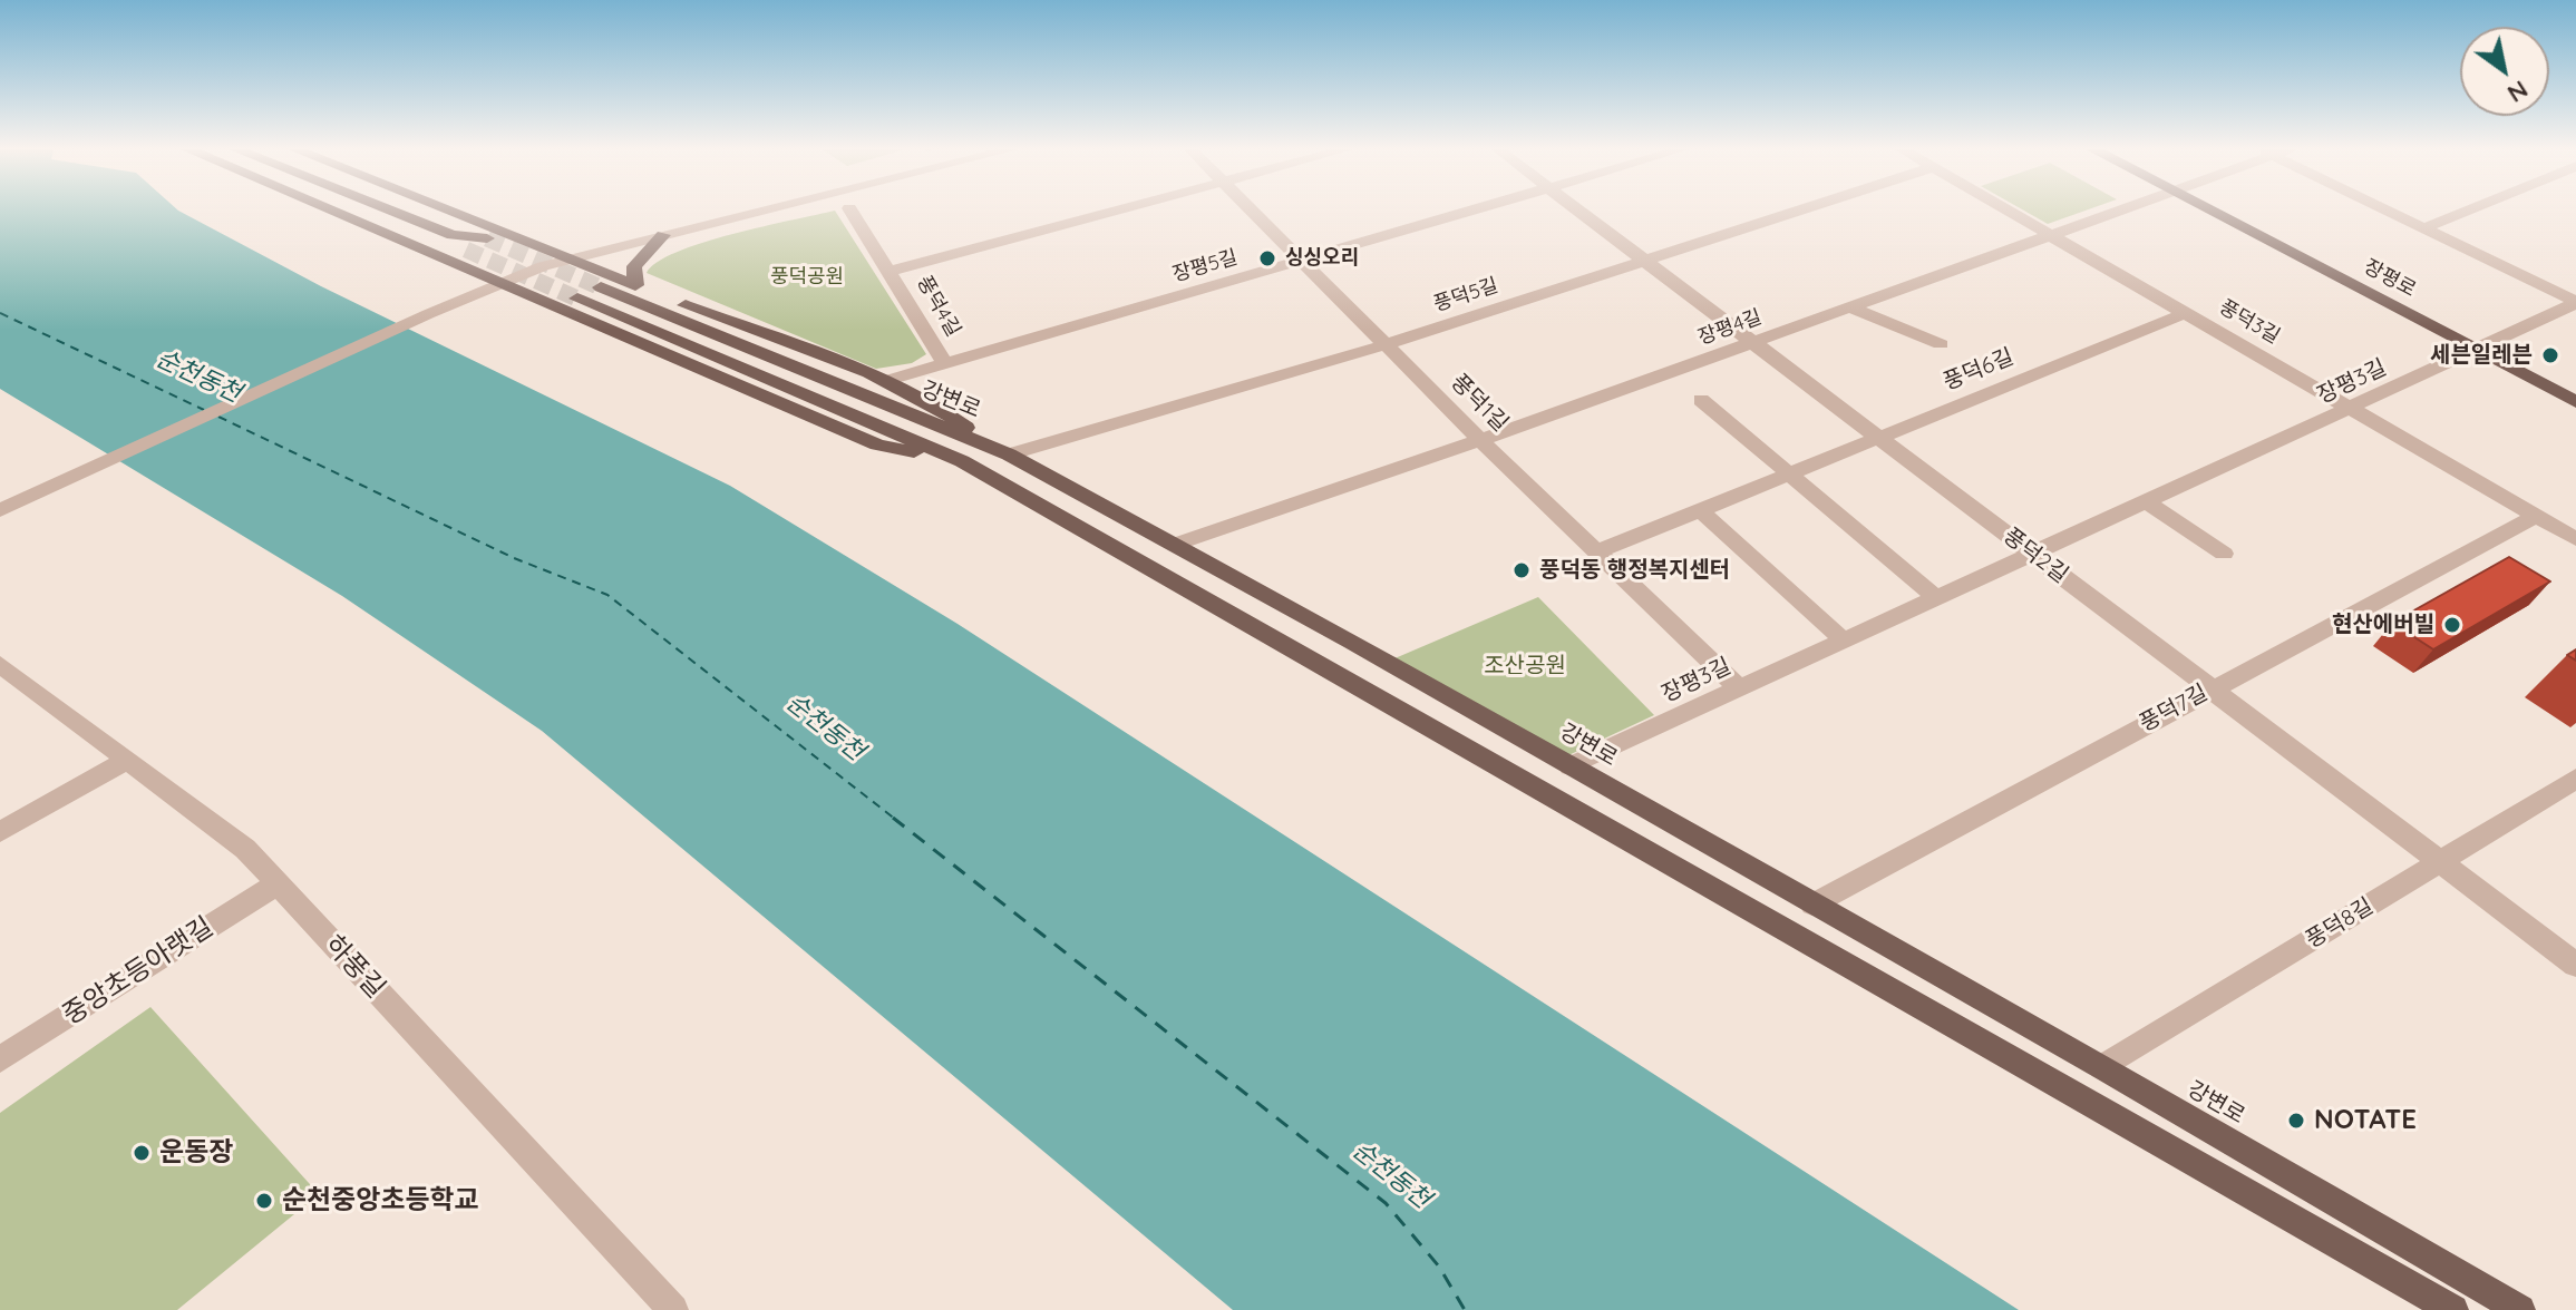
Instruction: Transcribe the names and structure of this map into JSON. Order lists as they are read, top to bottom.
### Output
{
  "streets": {
    "main road": ["장평로", "강변로"],
    "street": [
      "장평5길",
      "풍덕5길",
      "풍덕4길",
      "풍덕3길",
      "장평4길",
      "풍덕6길",
      "장평3길",
      "풍덕1길",
      "풍덕2길",
      "풍덕7길",
      "풍덕8길",
      "하풍길",
      "중앙초등아랫길"
    ]
  },
  "crossings": [
    ["장평5길", "풍덕4길"],
    ["장평5길", "풍덕1길"],
    ["장평로", "장평3길"],
    ["풍덕5길", "강변로"],
    ["풍덕5길", "풍덕1길"],
    ["풍덕5길", "풍덕2길"],
    ["풍덕3길", "장평4길"],
    ["풍덕3길", "풍덕6길"],
    ["풍덕3길", "장평3길"],
    ["풍덕3길", "풍덕7길"],
    ["장평4길", "강변로"],
    ["장평4길", "풍덕1길"],
    ["장평4길", "풍덕2길"],
    ["풍덕6길", "풍덕1길"],
    ["풍덕6길", "풍덕2길"],
    ["장평3길", "강변로"],
    ["장평3길", "풍덕1길"],
    ["장평3길", "풍덕2길"],
    ["강변로", "풍덕7길"],
    ["강변로", "풍덕8길"],
    ["풍덕2길", "풍덕7길"],
    ["풍덕2길", "풍덕8길"],
    ["하풍길", "중앙초등아랫길"]
  ],
  "water": ["순천동천"],
  "parks": ["풍덕공원", "조산공원"],
  "places": [
    "싱싱오리",
    "세븐일레븐",
    "풍덕동 행정복지센터",
    "현산에버빌",
    "NOTATE",
    "운동장",
    "순천중앙초등학교"
  ],
  "north": "bottom right"
}
